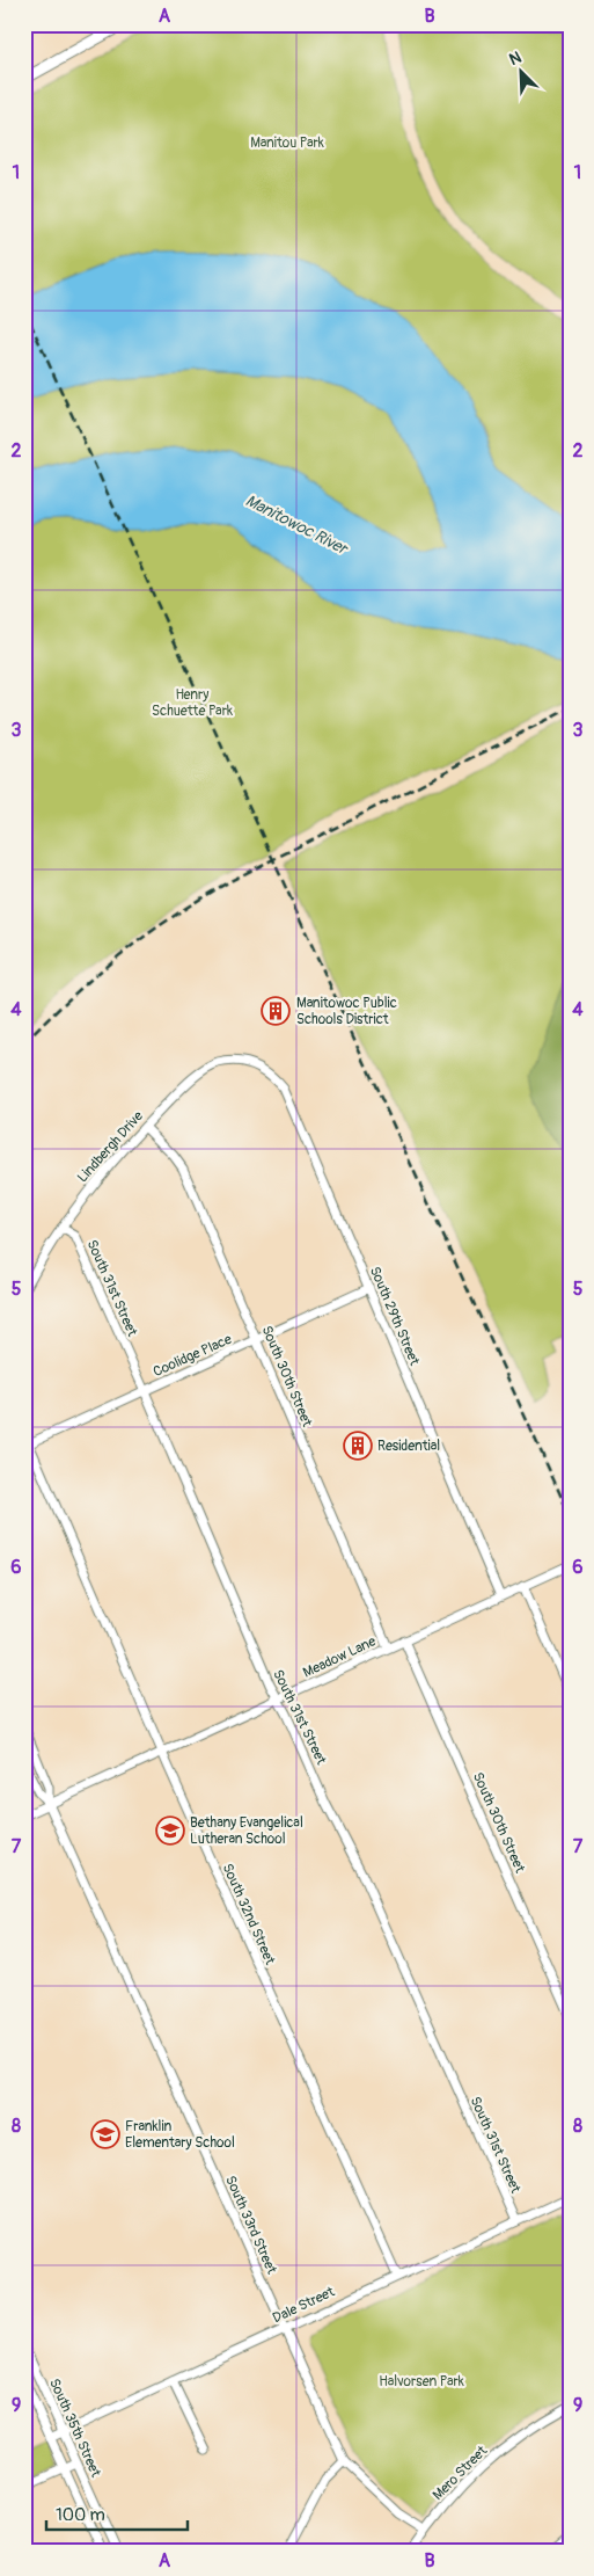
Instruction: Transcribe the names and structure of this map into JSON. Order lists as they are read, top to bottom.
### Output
{
  "streets": {
    "street": [
      "Lindbergh Drive",
      "South 31st Street",
      "South 29th Street",
      "Coolidge Place",
      "South 30th Street",
      "Meadow Lane",
      "South 32nd Street",
      "South 33rd Street",
      "Dale Street",
      "South 35th Street",
      "Mero Street"
    ]
  },
  "crossings": [
    ["Lindbergh Drive", "South 31st Street"],
    ["Lindbergh Drive", "South 29th Street"],
    ["Lindbergh Drive", "South 30th Street"],
    ["South 31st Street", "Coolidge Place"],
    ["South 31st Street", "Meadow Lane"],
    ["South 31st Street", "Dale Street"],
    ["South 29th Street", "Coolidge Place"],
    ["South 29th Street", "Meadow Lane"],
    ["Coolidge Place", "South 30th Street"],
    ["Coolidge Place", "South 32nd Street"],
    ["South 30th Street", "Meadow Lane"],
    ["Meadow Lane", "South 32nd Street"],
    ["Meadow Lane", "South 33rd Street"],
    ["South 32nd Street", "Dale Street"],
    ["South 33rd Street", "Dale Street"],
    ["South 33rd Street", "Mero Street"],
    ["Dale Street", "South 35th Street"]
  ],
  "water": ["Manitowoc River"],
  "parks": ["Manitou Park", "Henry Schuette Park", "Halvorsen Park"],
  "places": {
    "building": ["Manitowoc Public Schools District", "Residential"],
    "school or university": ["Bethany Evangelical Lutheran School", "Franklin Elementary School"]
  },
  "scale_bar": "100 m",
  "north": "top left",
  "grid": {
    "columns": ["A", "B"],
    "rows": [
      "1",
      "2",
      "3",
      "4",
      "5",
      "6",
      "7",
      "8",
      "9"
    ]
  }
}
